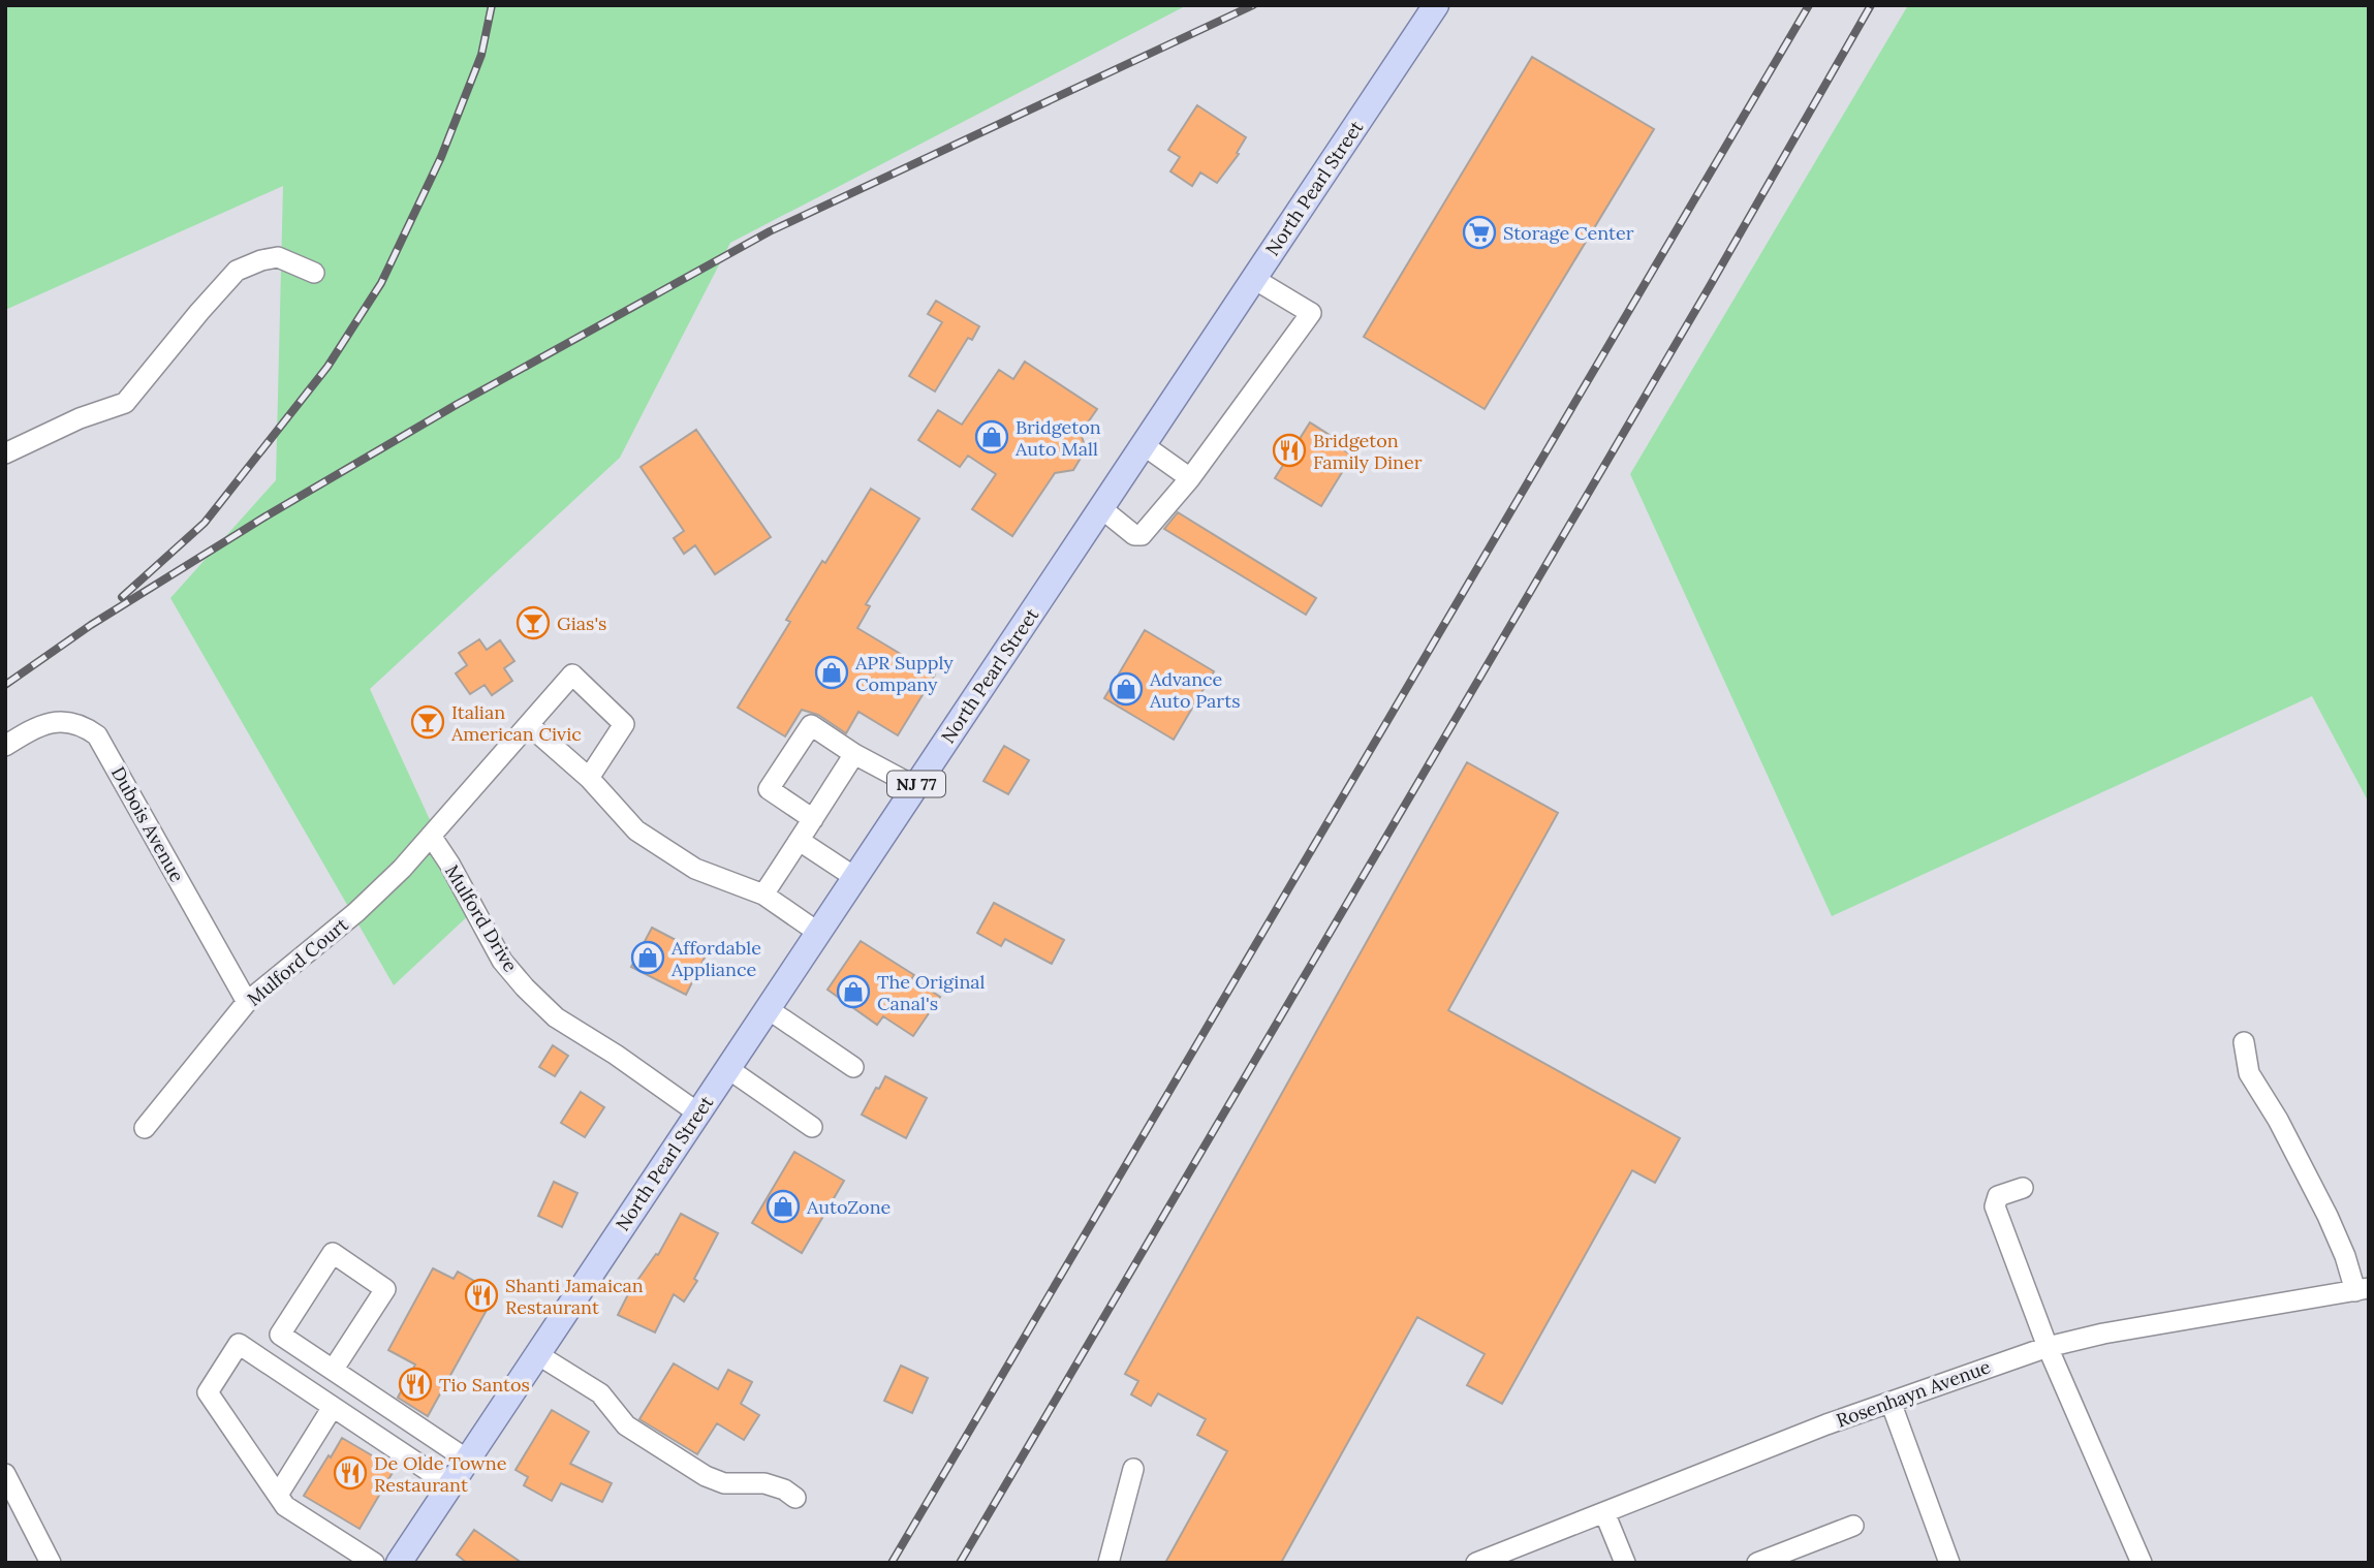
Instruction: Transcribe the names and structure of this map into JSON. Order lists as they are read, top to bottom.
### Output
{
  "streets": {
    "main road": ["North Pearl Street", "NJ 77"],
    "street": [
      "Dubois Avenue",
      "Mulford Drive",
      "Mulford Court",
      "Rosenhayn Avenue"
    ]
  },
  "crossings": [
    ["North Pearl Street", "Mulford Drive"],
    ["Dubois Avenue", "Mulford Court"],
    ["Mulford Drive", "Mulford Court"]
  ],
  "places": {
    "supermarket": ["Storage Center"],
    "shop": [
      "Bridgeton Auto Mall",
      "APR Supply Company",
      "Advance Auto Parts",
      "Affordable Appliance",
      "The Original Canal's",
      "AutoZone"
    ],
    "restaurant": [
      "Bridgeton Family Diner",
      "Shanti Jamaican Restaurant",
      "Tio Santos",
      "De Olde Towne Restaurant"
    ],
    "bar": ["Gias's", "Italian American Civic"]
  }
}
